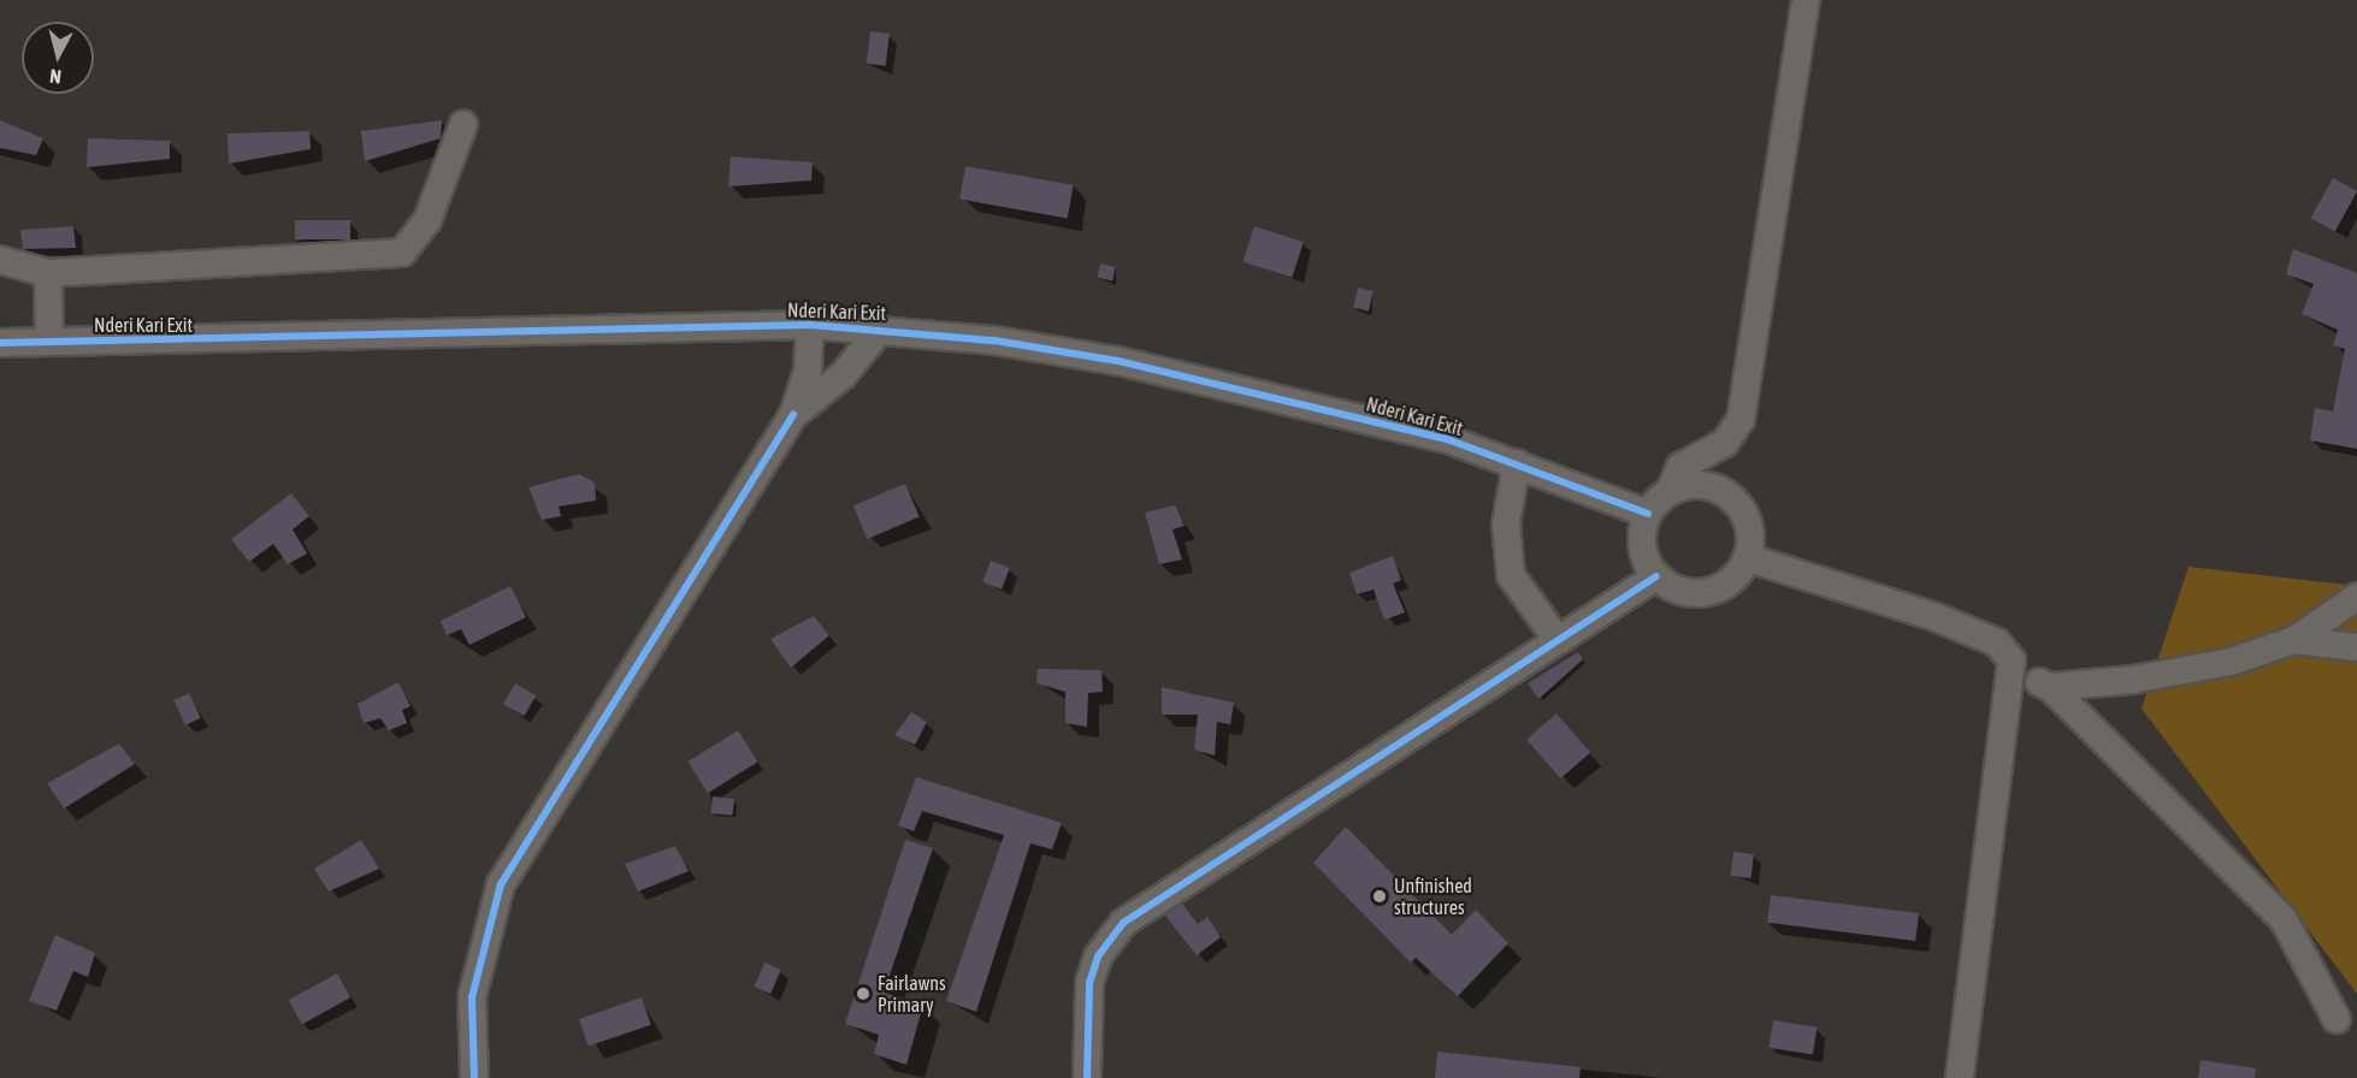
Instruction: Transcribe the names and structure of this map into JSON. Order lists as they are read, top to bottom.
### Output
{
  "streets": {
    "street": ["Nderi Kari Exit"]
  },
  "places": ["Unfinished structures", "Fairlawns Primary"],
  "north": "bottom"
}
